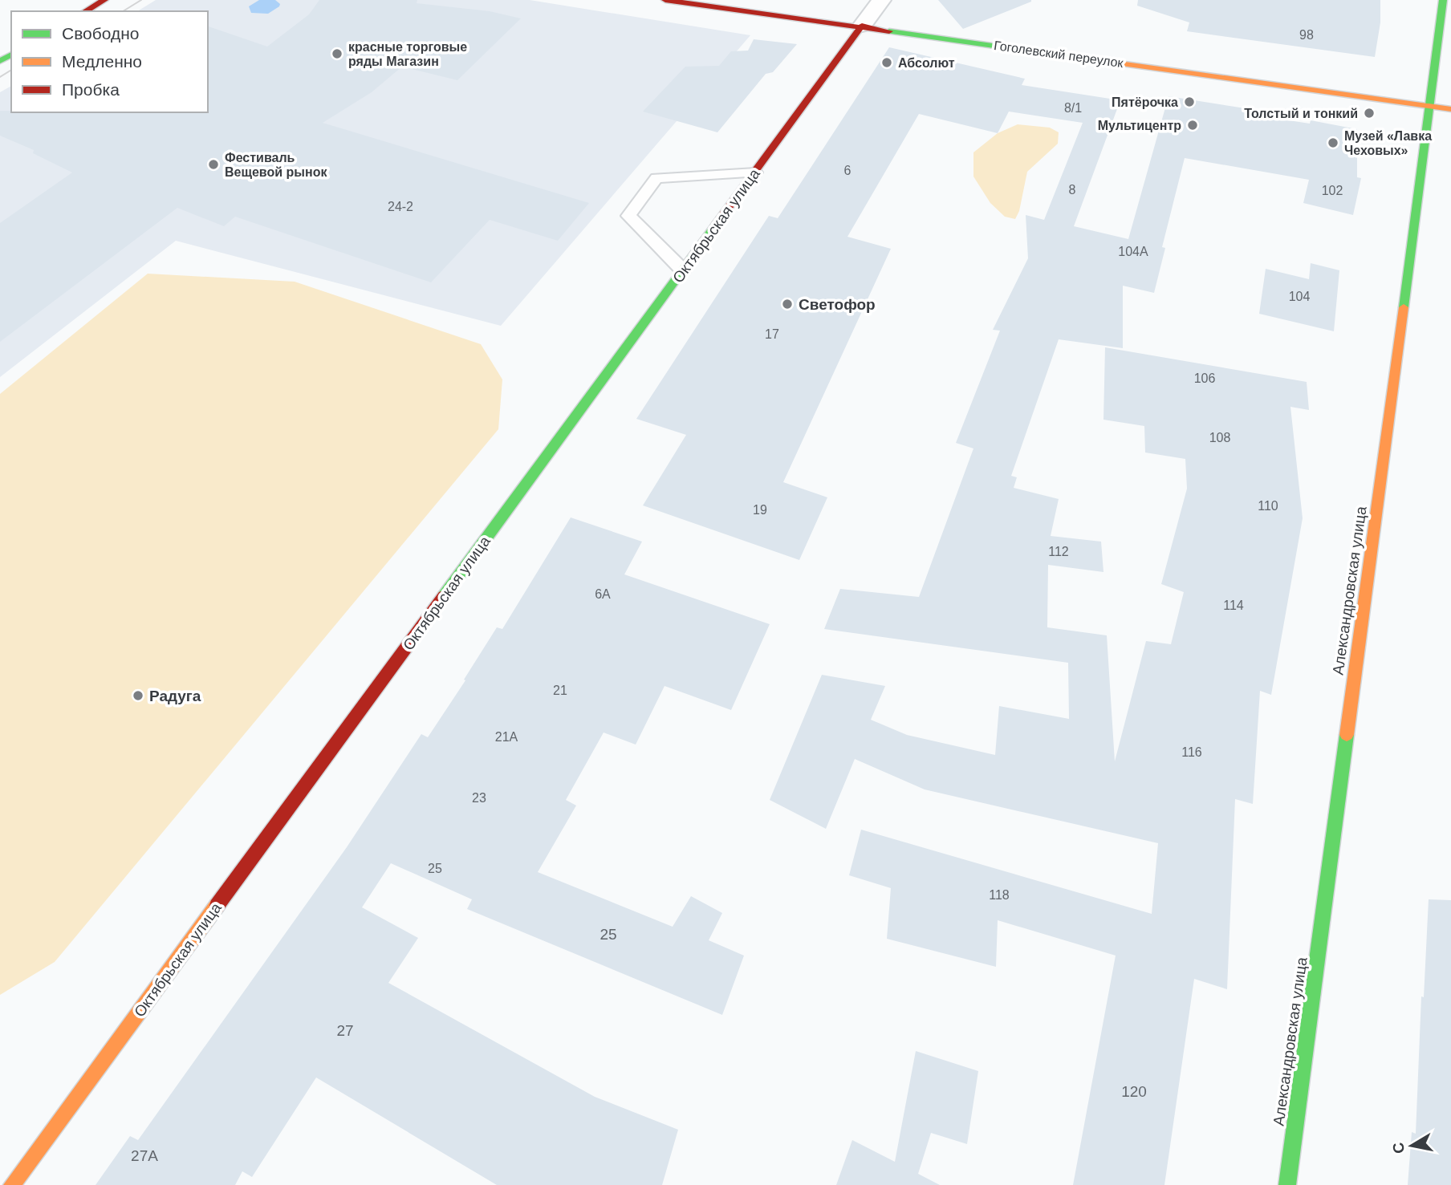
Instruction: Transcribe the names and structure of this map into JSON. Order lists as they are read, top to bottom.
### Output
{
  "streets": {
    "main road": ["Гоголевский переулок", "Октябрьская улица", "Александровская улица"]
  },
  "crossings": [
    ["Гоголевский переулок", "Октябрьская улица"],
    ["Гоголевский переулок", "Александровская улица"]
  ],
  "places": [
    "красные торговые ряды Магазин",
    "Абсолют",
    "Пятёрочка",
    "Толстый и тонкий",
    "Мультицентр",
    "Музей «Лавка Чеховых»",
    "Фестиваль Вещевой рынок",
    "Светофор",
    "Радуга"
  ],
  "house_numbers": [
    "98",
    "8/1",
    "6",
    "8",
    "102",
    "24-2",
    "104А",
    "104",
    "17",
    "106",
    "108",
    "110",
    "19",
    "112",
    "6А",
    "114",
    "21",
    "21А",
    "116",
    "23",
    "25",
    "118",
    "25",
    "27",
    "120",
    "27А"
  ],
  "legend": ["Свободно", "Медленно", "Пробка"],
  "north": "left"
}
